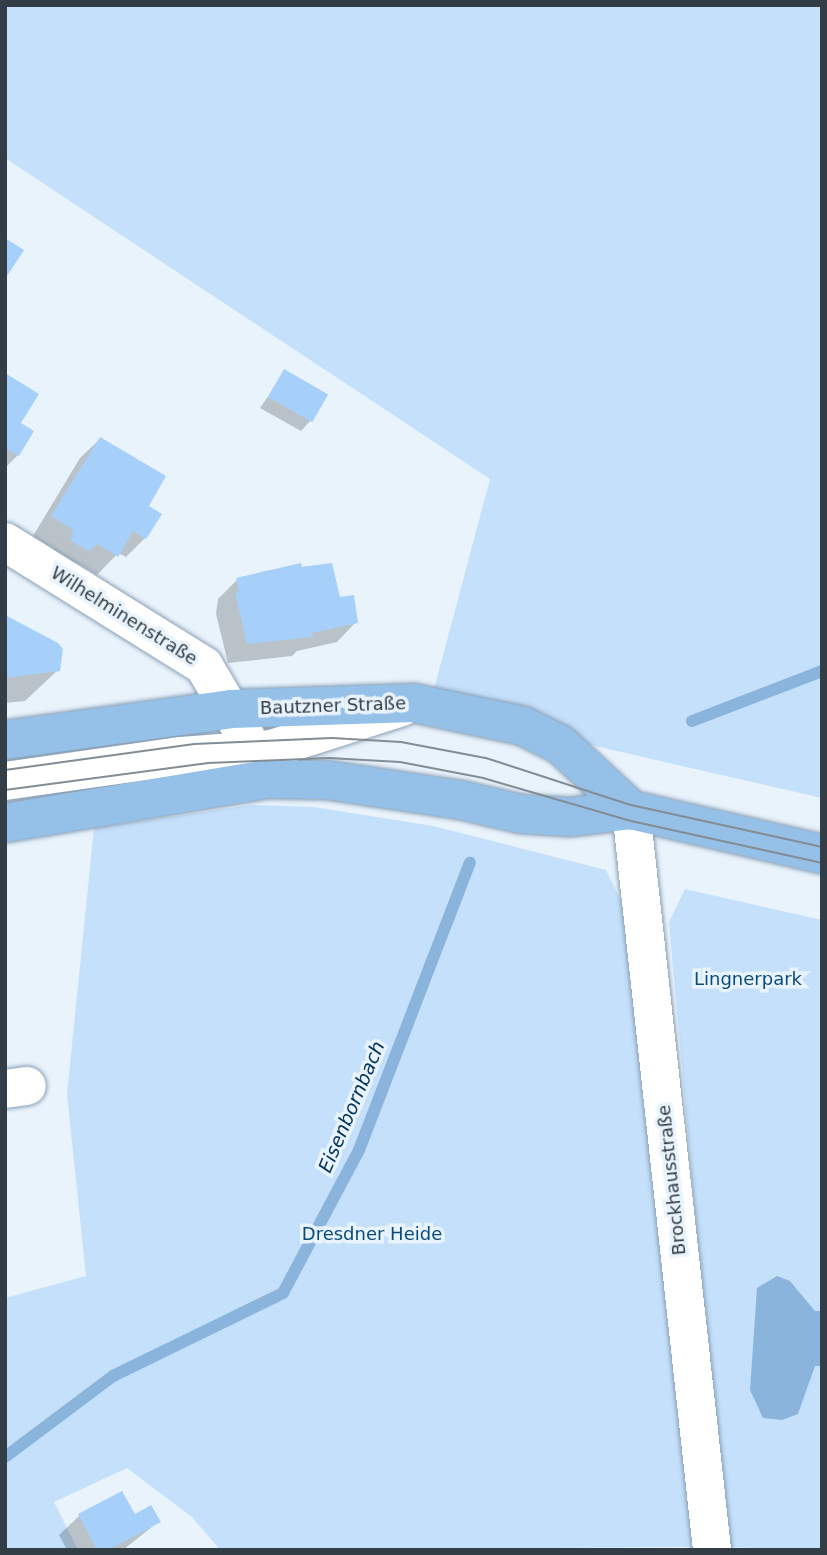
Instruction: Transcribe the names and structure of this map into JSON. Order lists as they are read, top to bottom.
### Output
{
  "streets": {
    "main road": ["Bautzner Straße"],
    "street": ["Wilhelminenstraße", "Brockhausstraße"]
  },
  "crossings": [
    ["Wilhelminenstraße", "Bautzner Straße"],
    ["Bautzner Straße", "Brockhausstraße"]
  ],
  "water": ["Eisenbornbach"],
  "parks": ["Lingnerpark", "Dresdner Heide"]
}
